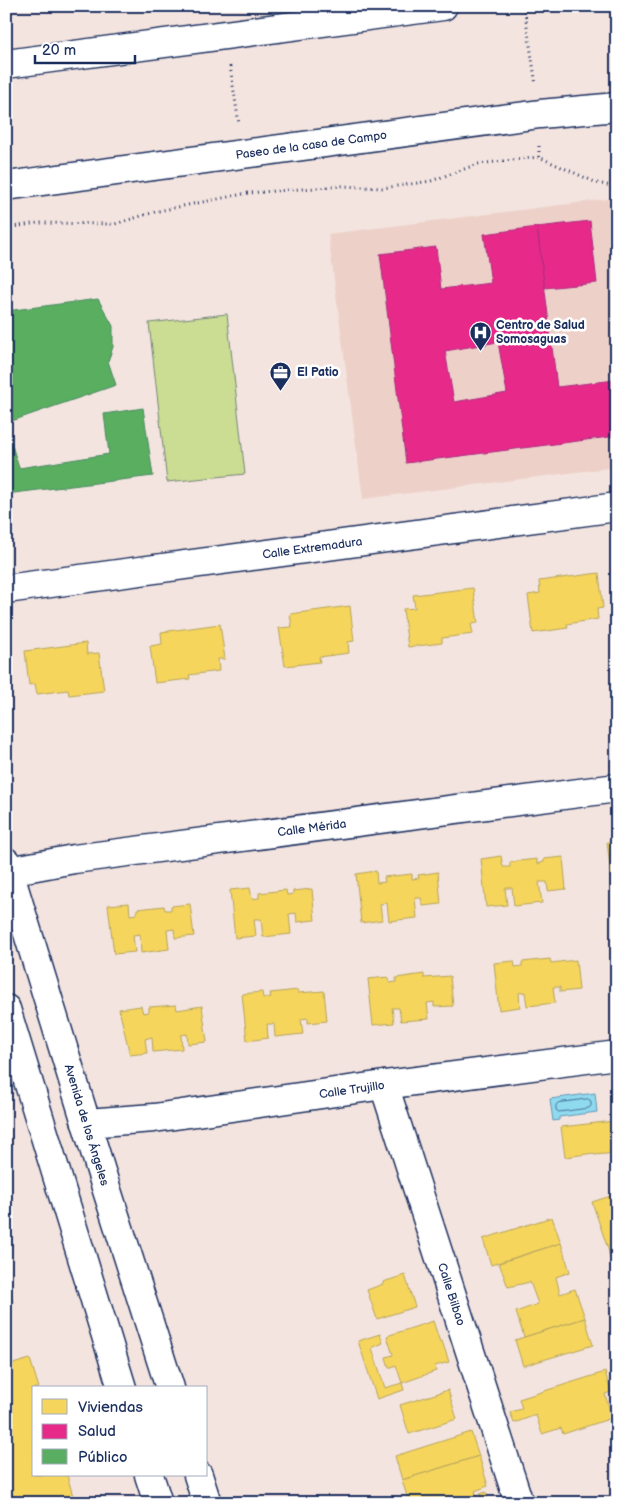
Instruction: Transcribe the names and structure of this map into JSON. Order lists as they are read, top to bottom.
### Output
{
  "streets": {
    "street": [
      "Paseo de la casa de Campo",
      "Calle Extremadura",
      "Calle Mérida",
      "Calle Trujillo",
      "Avenida de los Ángeles",
      "Calle Bilbao"
    ]
  },
  "crossings": [
    ["Calle Mérida", "Avenida de los Ángeles"],
    ["Calle Trujillo", "Avenida de los Ángeles"],
    ["Calle Trujillo", "Calle Bilbao"]
  ],
  "places": {
    "hospital": ["Centro de Salud Somosaguas"],
    "office": ["El Patio"]
  },
  "legend": ["Viviendas", "Salud", "Público"],
  "scale_bar": "20 m"
}
